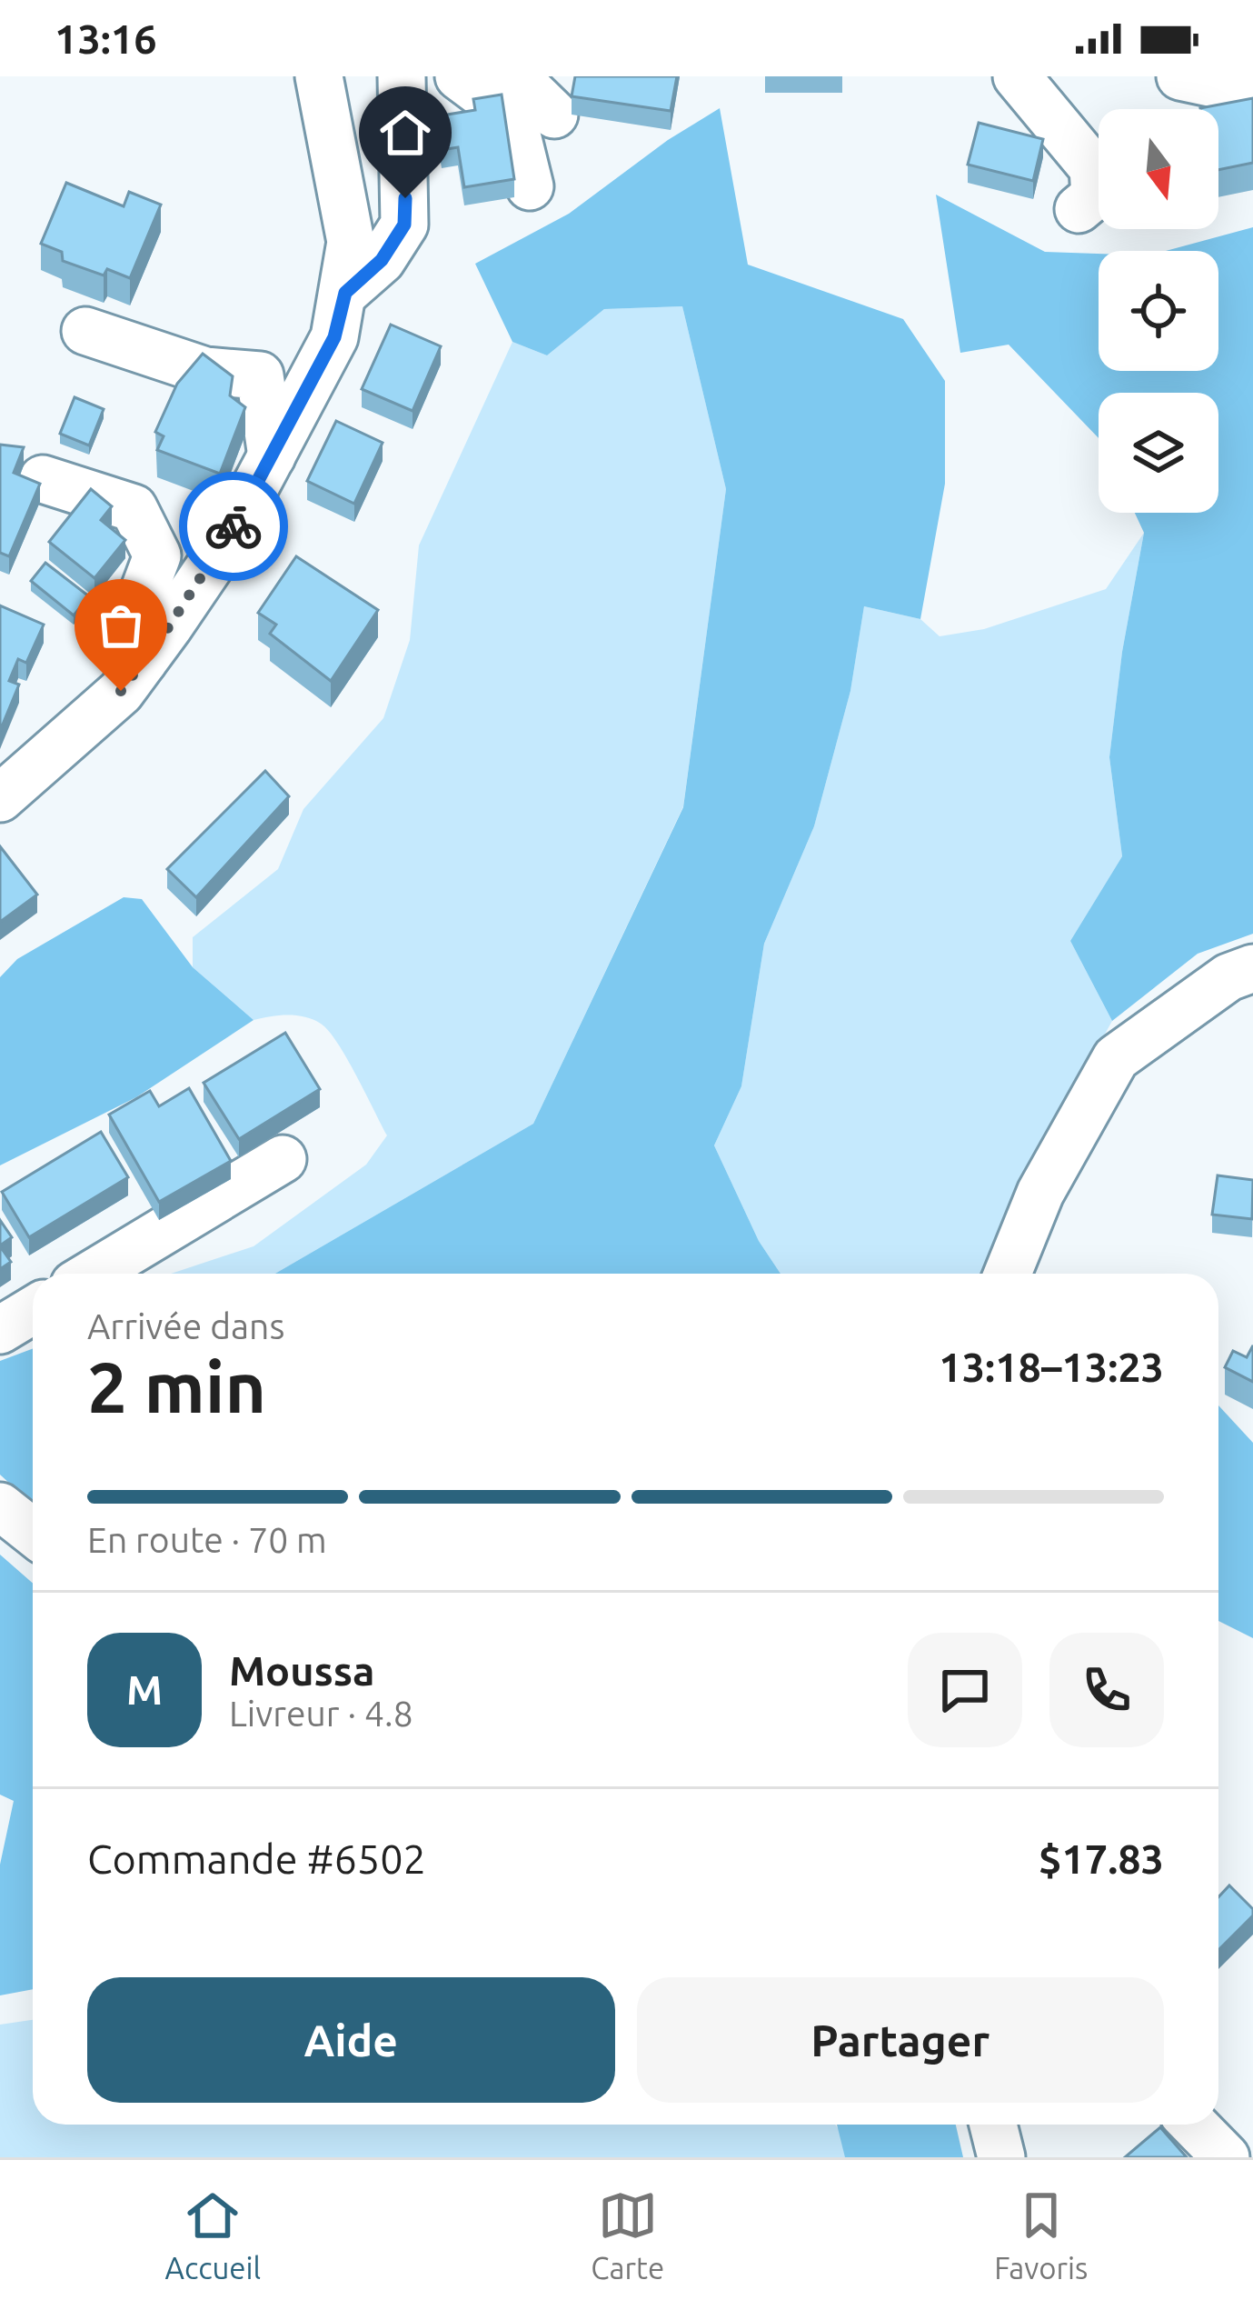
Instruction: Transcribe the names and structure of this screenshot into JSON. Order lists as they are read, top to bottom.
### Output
{
  "north": "bottom",
  "page": {
    "status": "13:16",
    "heading": ["2 min", "Arrivée dans", "13:18–13:23"],
    "panel": [
      "Moussa",
      "Livreur · 4.8",
      "Commande #6502",
      "$17.83"
    ],
    "bar": "En route · 70 m",
    "round": "M",
    "buttons": ["Aide", "Partager"],
    "tabs": ["Accueil", "Carte", "Favoris"]
  }
}
